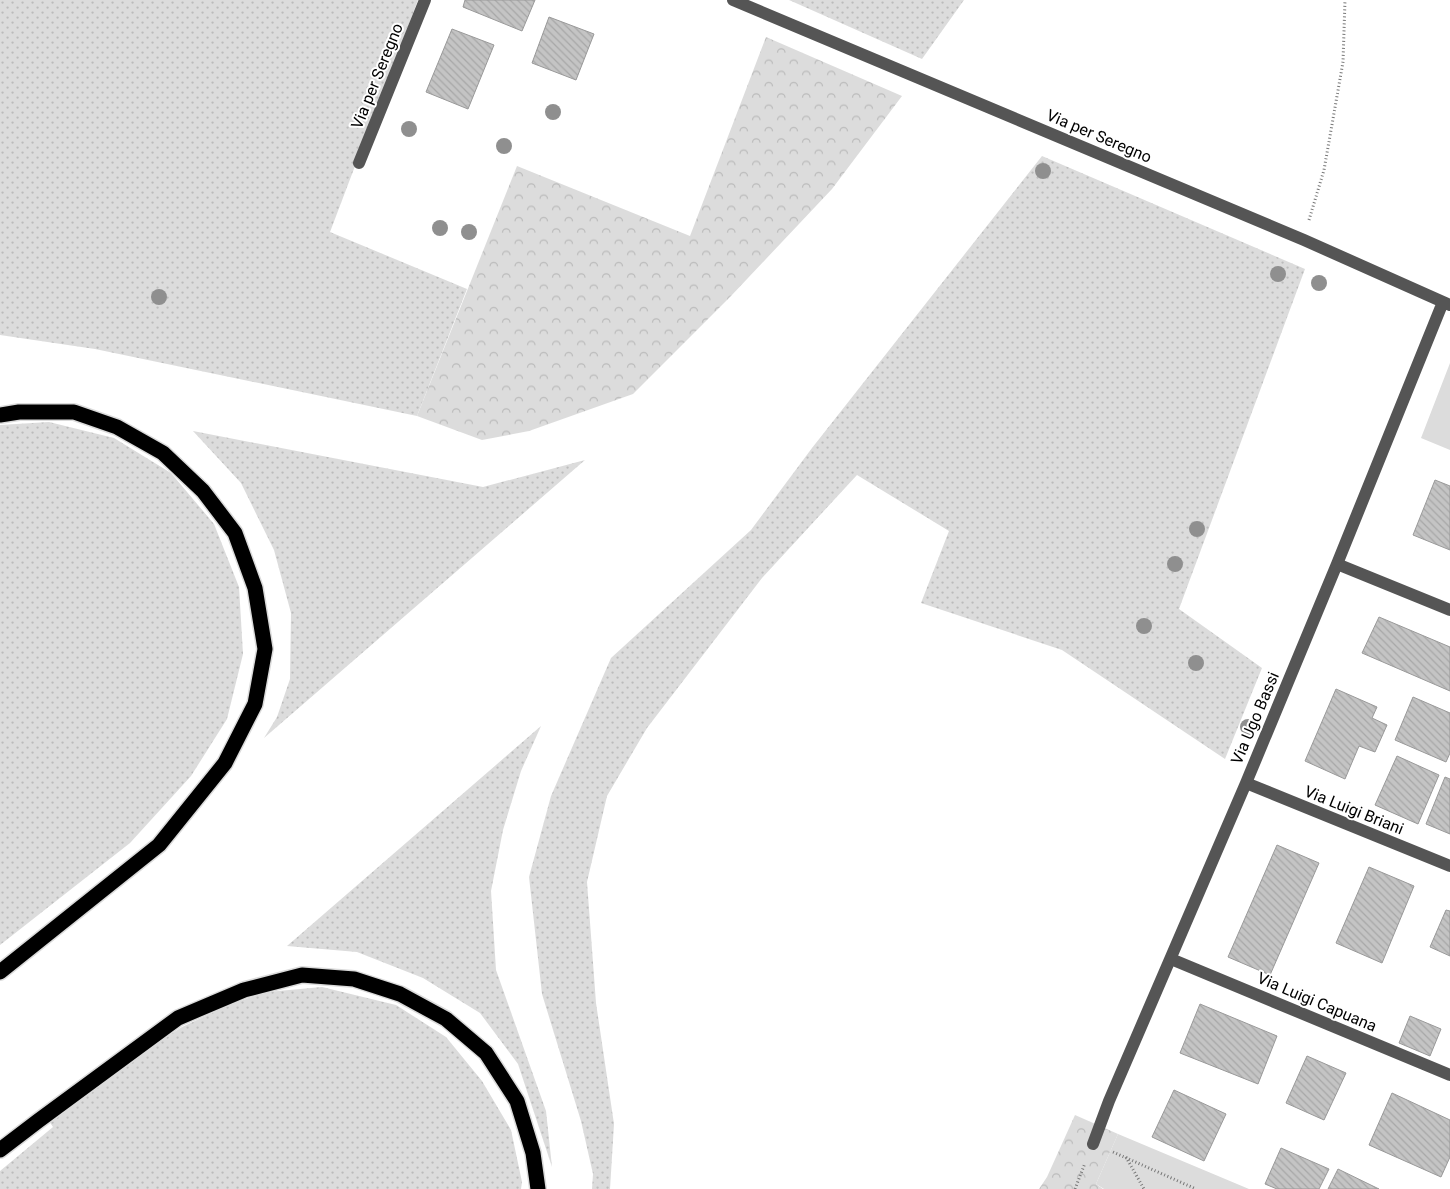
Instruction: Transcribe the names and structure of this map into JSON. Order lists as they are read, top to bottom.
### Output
{
  "streets": {
    "street": [
      "Via per Seregno",
      "Via Ugo Bassi",
      "Via Luigi Briani",
      "Via Luigi Capuana"
    ]
  },
  "crossings": [
    ["Via per Seregno", "Via Ugo Bassi"],
    ["Via Ugo Bassi", "Via Luigi Briani"],
    ["Via Ugo Bassi", "Via Luigi Capuana"]
  ]
}
